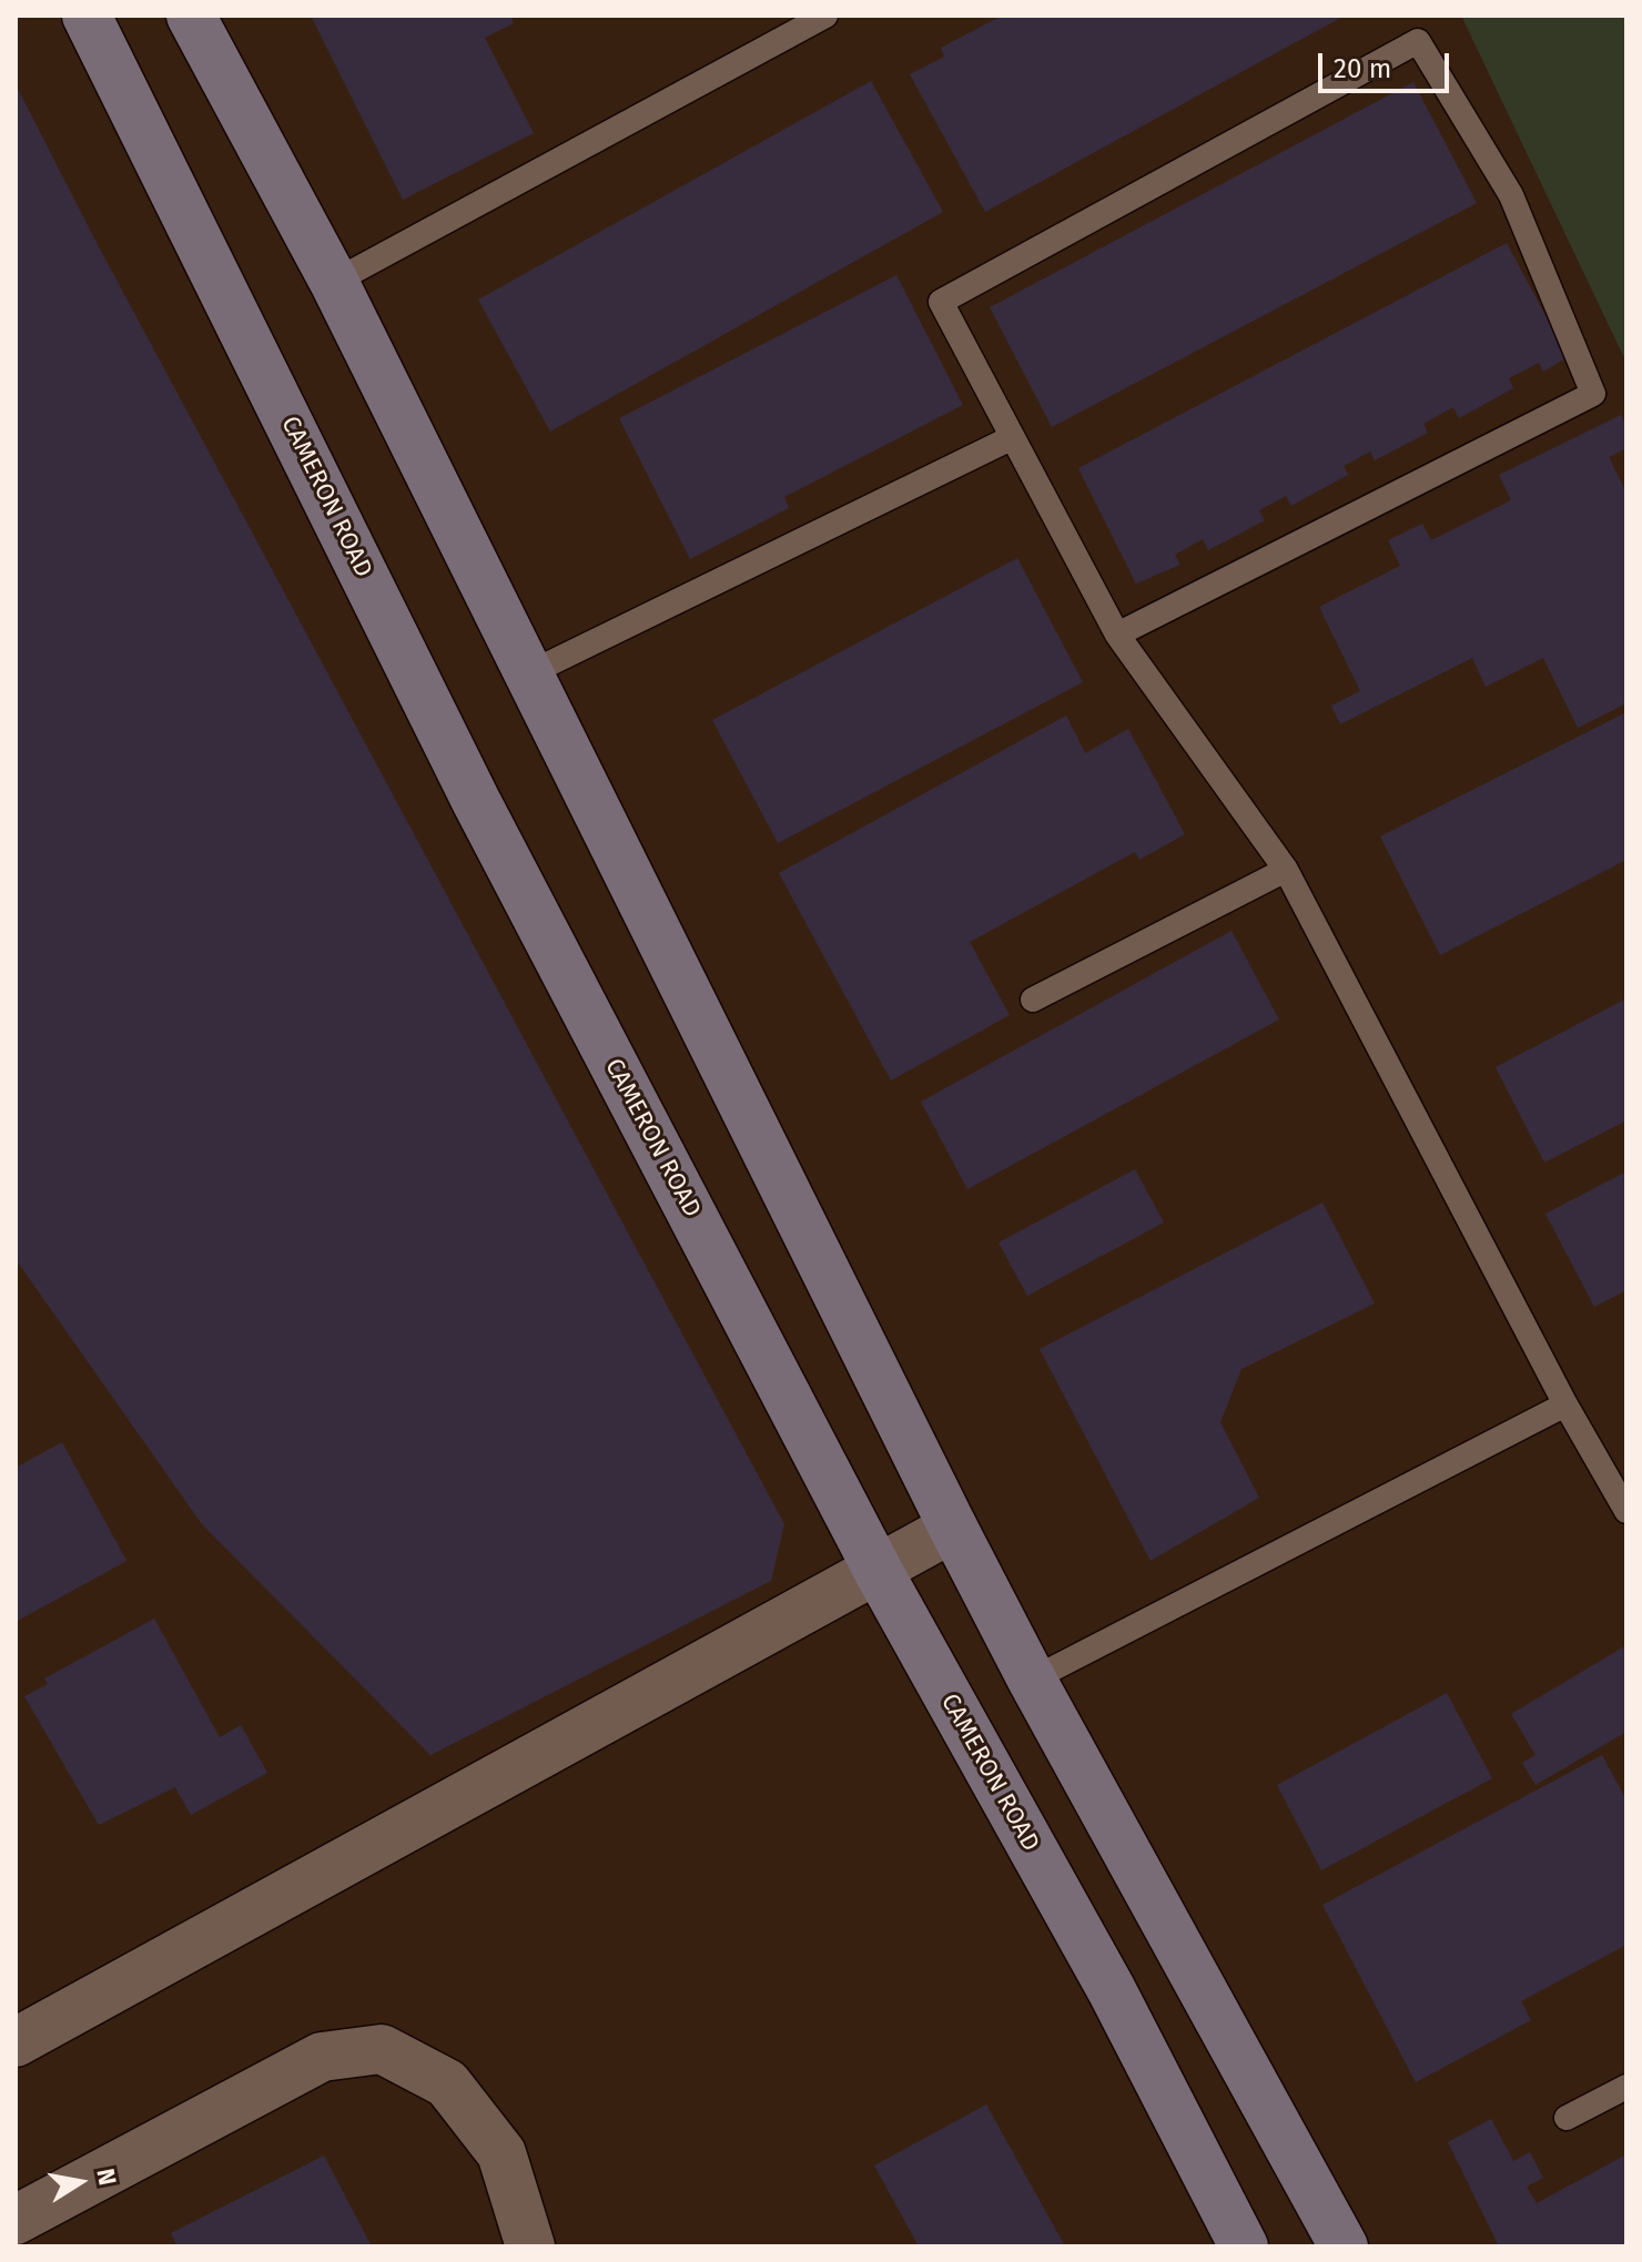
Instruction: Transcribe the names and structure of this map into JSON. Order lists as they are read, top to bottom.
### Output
{
  "streets": {
    "main road": ["CAMERON ROAD"]
  },
  "scale_bar": "20 m",
  "north": "right"
}
